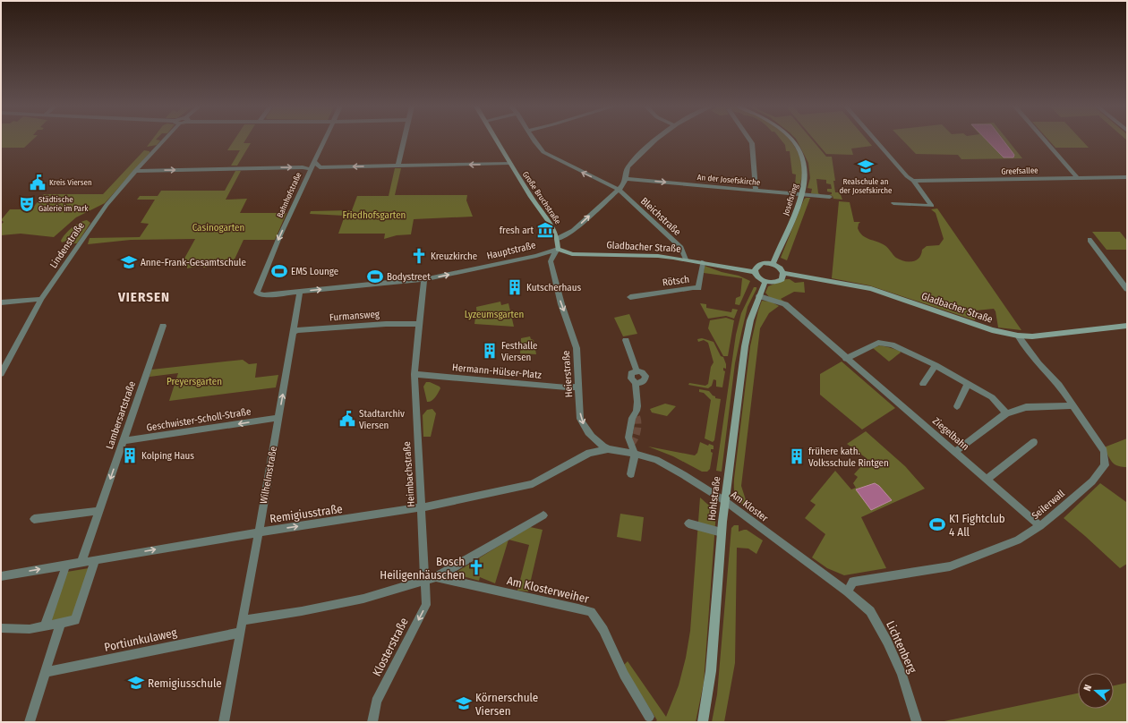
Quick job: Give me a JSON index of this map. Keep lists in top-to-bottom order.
{
  "streets": {
    "main road": [
      "Große Bruchstraße",
      "Josefsring",
      "Gladbacher Straße",
      "Hohlstraße"
    ],
    "street": [
      "Greefsallee",
      "An der Josefskirche",
      "Bahnhofstraße",
      "Bleichstraße",
      "Lindenstraße",
      "Hauptstraße",
      "Rötsch",
      "Furmansweg",
      "Hermann-Hülser-Platz",
      "Heierstraße",
      "Lambersartstraße",
      "Geschwister-Scholl-Straße",
      "Ziegelbahn",
      "Heimbachstraße",
      "Wilhelmstraße",
      "Seilerwall",
      "Am Kloster",
      "Remigiusstraße",
      "Am Klosterweiher",
      "Portiunkulaweg",
      "Klosterstraße",
      "Lichtenberg"
    ]
  },
  "crossings": [
    ["An der Josefskirche", "Josefsring"],
    ["Bahnhofstraße", "Hauptstraße"],
    ["Große Bruchstraße", "Gladbacher Straße"],
    ["Große Bruchstraße", "Hauptstraße"],
    ["Große Bruchstraße", "Heierstraße"],
    ["Josefsring", "Gladbacher Straße"],
    ["Josefsring", "Hohlstraße"],
    ["Bleichstraße", "Gladbacher Straße"],
    ["Gladbacher Straße", "Hauptstraße"],
    ["Gladbacher Straße", "Rötsch"],
    ["Gladbacher Straße", "Heierstraße"],
    ["Gladbacher Straße", "Hohlstraße"],
    ["Gladbacher Straße", "Seilerwall"],
    ["Hauptstraße", "Heierstraße"],
    ["Hauptstraße", "Heimbachstraße"],
    ["Hauptstraße", "Wilhelmstraße"],
    ["Furmansweg", "Heimbachstraße"],
    ["Furmansweg", "Wilhelmstraße"],
    ["Hermann-Hülser-Platz", "Heierstraße"],
    ["Hermann-Hülser-Platz", "Heimbachstraße"],
    ["Heierstraße", "Am Kloster"],
    ["Heierstraße", "Remigiusstraße"],
    ["Lambersartstraße", "Geschwister-Scholl-Straße"],
    ["Lambersartstraße", "Remigiusstraße"],
    ["Geschwister-Scholl-Straße", "Wilhelmstraße"],
    ["Ziegelbahn", "Hohlstraße"],
    ["Ziegelbahn", "Seilerwall"],
    ["Heimbachstraße", "Remigiusstraße"],
    ["Heimbachstraße", "Am Klosterweiher"],
    ["Heimbachstraße", "Klosterstraße"],
    ["Wilhelmstraße", "Remigiusstraße"],
    ["Wilhelmstraße", "Portiunkulaweg"],
    ["Hohlstraße", "Am Kloster"],
    ["Seilerwall", "Am Kloster"],
    ["Seilerwall", "Lichtenberg"],
    ["Am Kloster", "Remigiusstraße"],
    ["Am Kloster", "Lichtenberg"],
    ["Am Klosterweiher", "Klosterstraße"]
  ],
  "one_way": [
    "An der Josefskirche",
    "Bahnhofstraße",
    "Bleichstraße",
    "Hauptstraße",
    "Geschwister-Scholl-Straße",
    "Remigiusstraße",
    "Klosterstraße"
  ],
  "districts": ["VIERSEN"],
  "parks": [
    "Friedhofsgarten",
    "Casinogarten",
    "Lyzeumsgarten",
    "Preyersgarten"
  ],
  "places": {
    "school or university": [
      "Realschule an der Josefskirche",
      "Anne-Frank-Gesamtschule",
      "Remigiusschule",
      "Körnerschule Viersen"
    ],
    "public building": ["Kreis Viersen", "Stadtarchiv Viersen"],
    "theatre": ["Städtische Galerie im Park"],
    "museum": ["fresh art"],
    "church": ["Kreuzkirche", "Bosch Heiligenhäuschen"],
    "sports": ["EMS Lounge", "Bodystreet", "K1 Fightclub 4 All"],
    "building": [
      "Kutscherhaus",
      "Festhalle Viersen",
      "Kolping Haus",
      "frühere kath. Volksschule Rintgen"
    ]
  },
  "north": "left"
}
